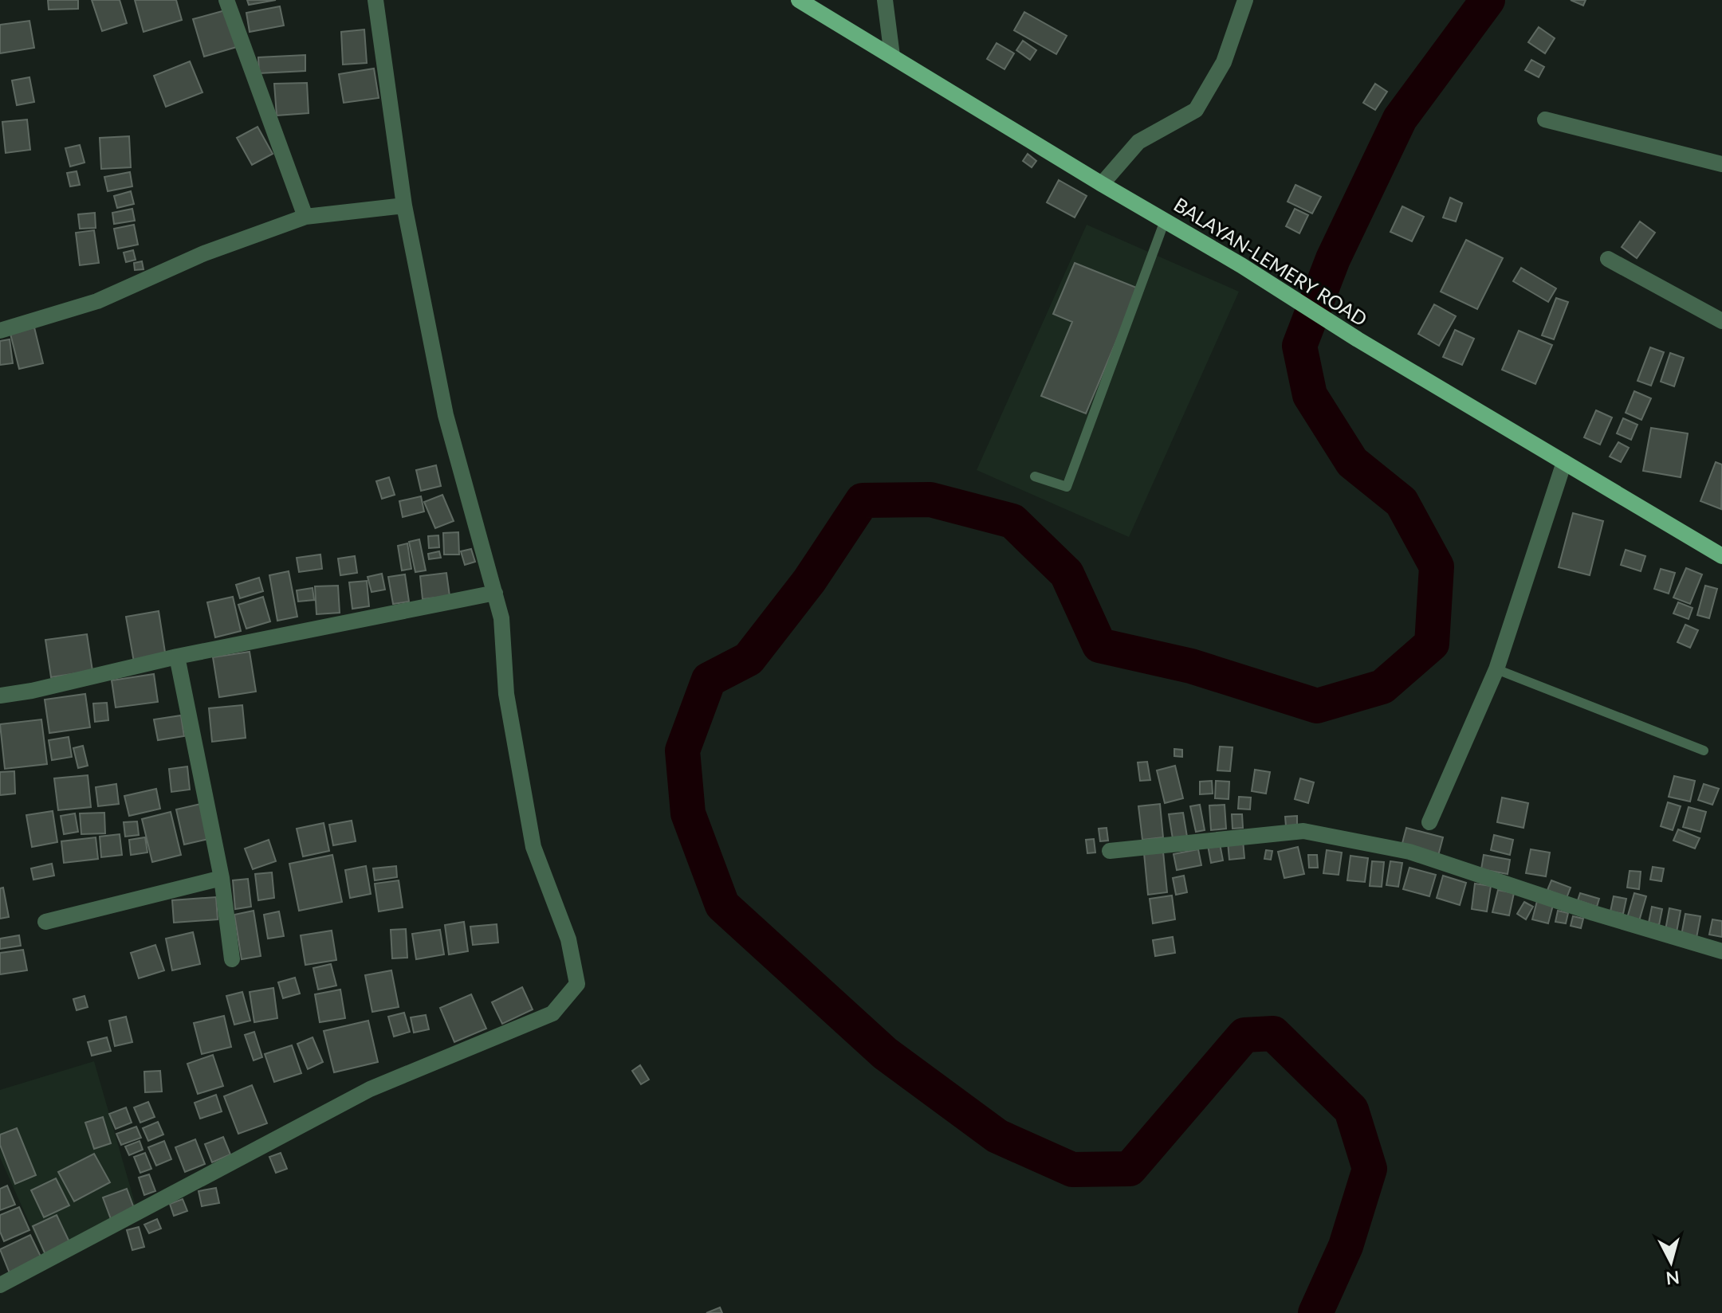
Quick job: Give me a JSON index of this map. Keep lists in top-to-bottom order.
{
  "streets": {
    "main road": ["BALAYAN-LEMERY ROAD"]
  },
  "north": "bottom"
}
